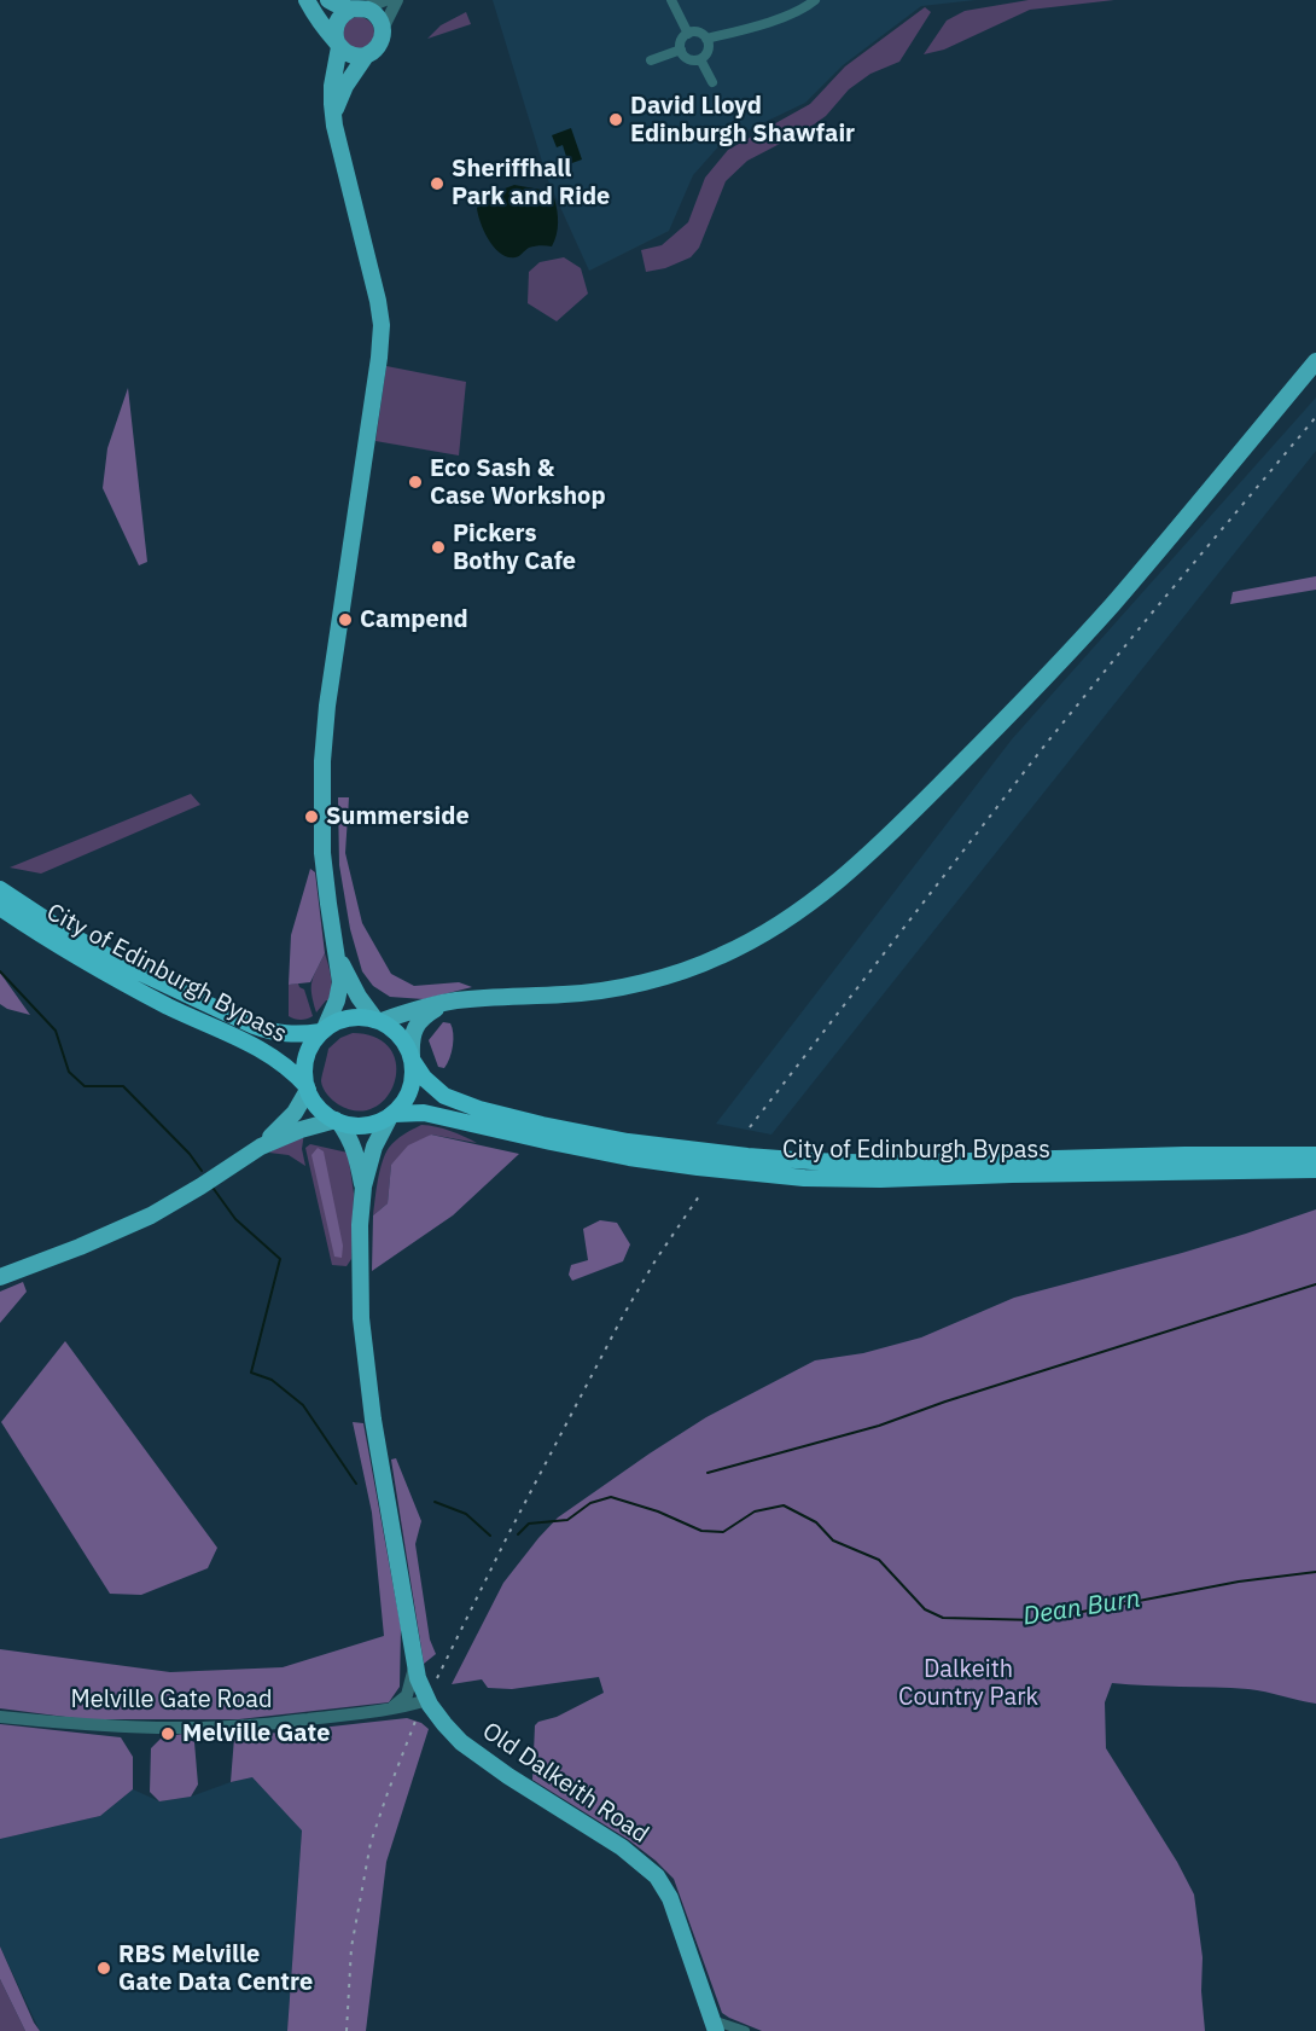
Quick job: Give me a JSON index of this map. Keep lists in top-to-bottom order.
{
  "streets": {
    "highway": ["City of Edinburgh Bypass"],
    "main road": ["Old Dalkeith Road"],
    "street": ["Melville Gate Road"]
  },
  "crossings": [
    ["Melville Gate Road", "Old Dalkeith Road"]
  ],
  "water": ["Dean Burn"],
  "parks": ["Dalkeith Country Park"],
  "places": [
    "David Lloyd Edinburgh Shawfair",
    "Sheriffhall Park and Ride",
    "Eco Sash & Case Workshop",
    "Pickers Bothy Cafe",
    "Campend",
    "Summerside",
    "Melville Gate",
    "RBS Melville Gate Data Centre"
  ]
}
